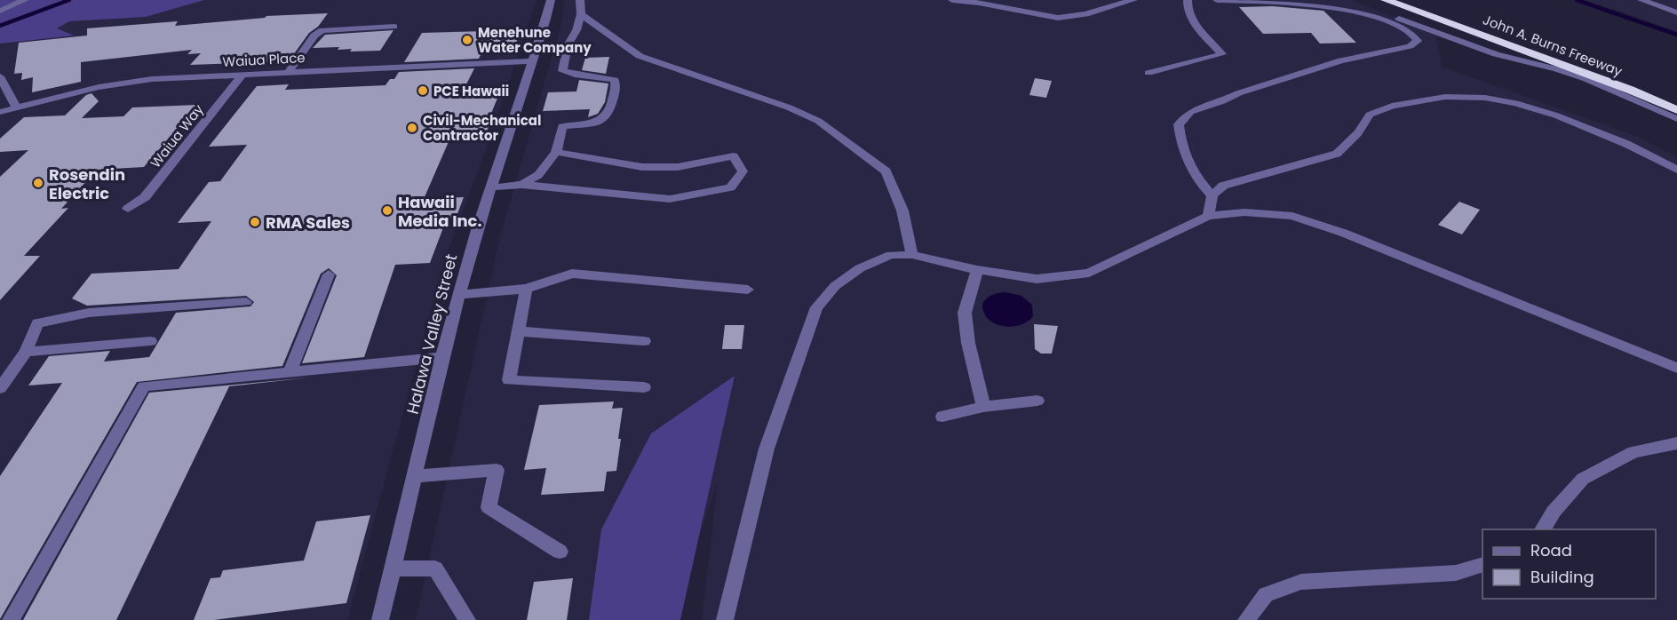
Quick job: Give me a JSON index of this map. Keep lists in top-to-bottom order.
{
  "streets": {
    "highway": ["John A. Burns Freeway"],
    "street": ["Waiua Place", "Waiua Way", "Halawa Valley Street"]
  },
  "crossings": [
    ["Waiua Place", "Waiua Way"],
    ["Waiua Place", "Halawa Valley Street"]
  ],
  "places": [
    "Menehune Water Company",
    "PCE Hawaii",
    "Civil-Mechanical Contractor",
    "Rosendin Electric",
    "Hawaii Media Inc.",
    "RMA Sales"
  ],
  "legend": ["Road", "Building"]
}
